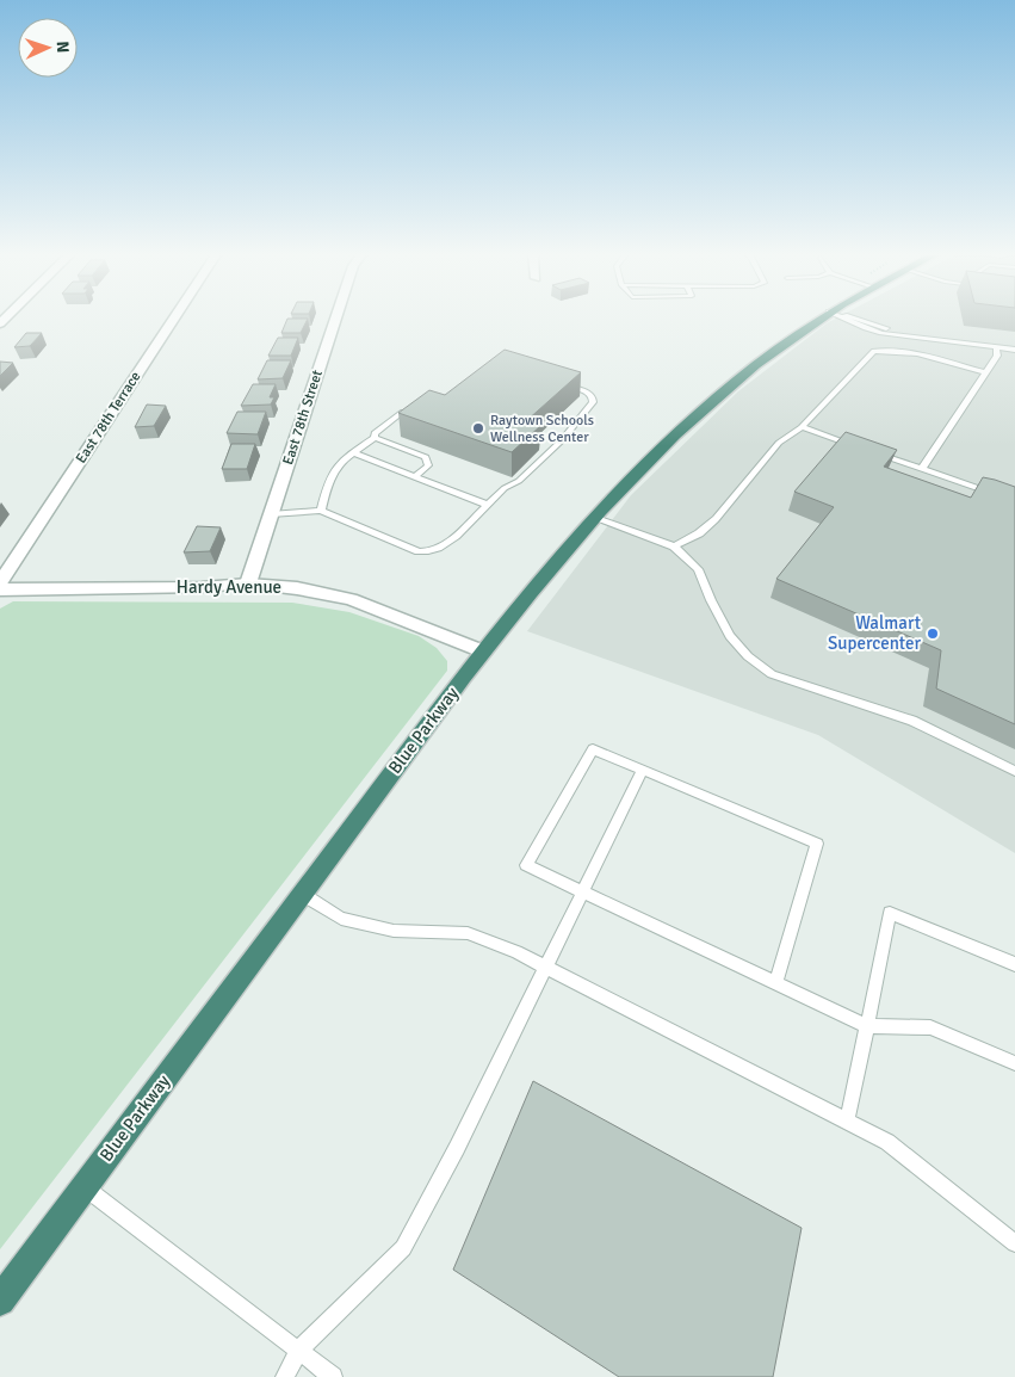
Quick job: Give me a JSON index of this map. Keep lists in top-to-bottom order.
{
  "streets": {
    "highway": ["Blue Parkway"],
    "street": ["East 78th Terrace", "East 78th Street", "Hardy Avenue"]
  },
  "crossings": [
    ["East 78th Street", "Hardy Avenue"],
    ["Hardy Avenue", "Blue Parkway"]
  ],
  "places": ["Raytown Schools Wellness Center", "Walmart Supercenter"],
  "north": "right"
}
